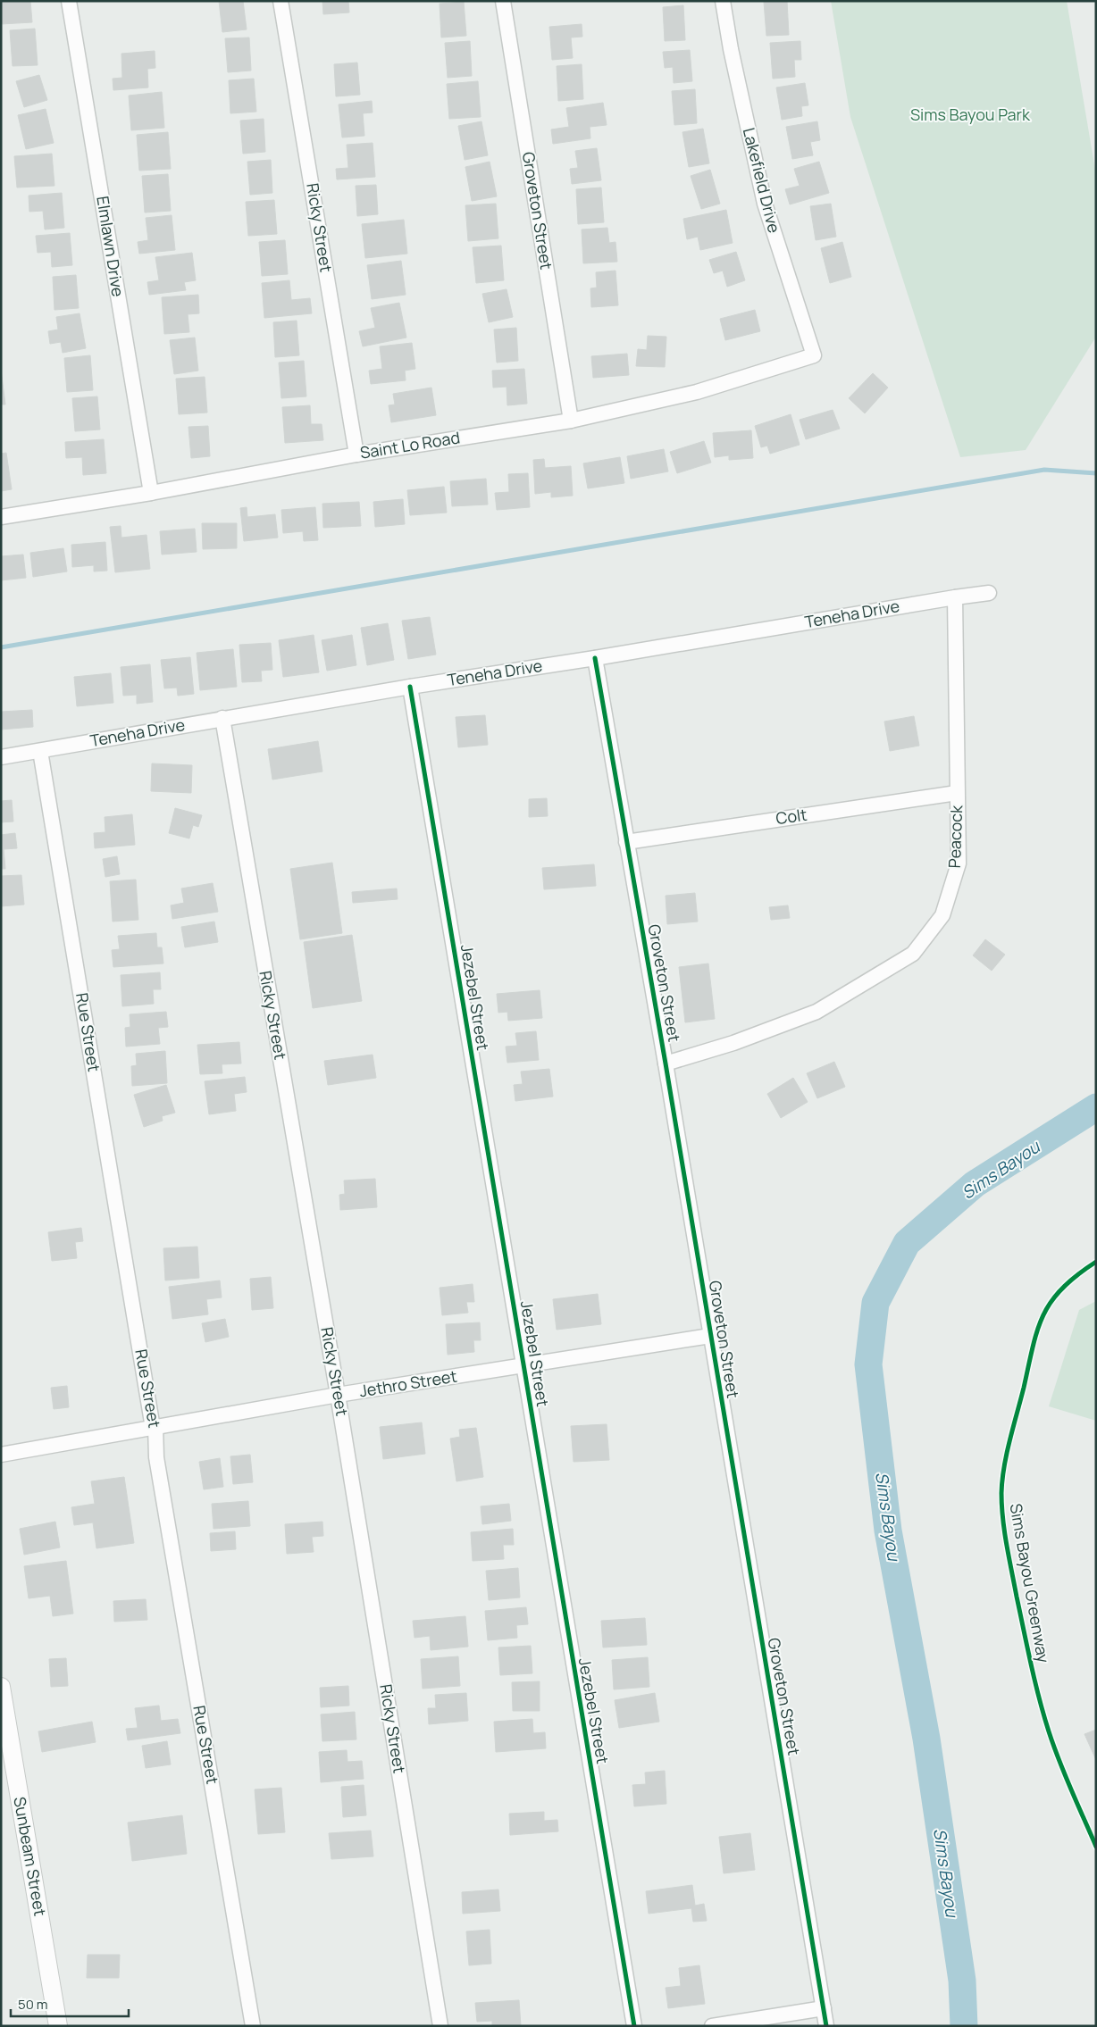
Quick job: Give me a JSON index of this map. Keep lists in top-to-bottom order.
{
  "streets": {
    "street": [
      "Lakefield Drive",
      "Groveton Street",
      "Ricky Street",
      "Elmlawn Drive",
      "Saint Lo Road",
      "Teneha Drive",
      "Colt",
      "Peacock",
      "Jezebel Street",
      "Rue Street",
      "Jethro Street",
      "Sunbeam Street"
    ],
    "cycle path": ["Sims Bayou Greenway"]
  },
  "crossings": [
    ["Lakefield Drive", "Saint Lo Road"],
    ["Groveton Street", "Saint Lo Road"],
    ["Groveton Street", "Teneha Drive"],
    ["Groveton Street", "Colt"],
    ["Groveton Street", "Peacock"],
    ["Groveton Street", "Jethro Street"],
    ["Ricky Street", "Saint Lo Road"],
    ["Ricky Street", "Teneha Drive"],
    ["Ricky Street", "Jethro Street"],
    ["Elmlawn Drive", "Saint Lo Road"],
    ["Teneha Drive", "Peacock"],
    ["Teneha Drive", "Jezebel Street"],
    ["Teneha Drive", "Rue Street"],
    ["Colt", "Peacock"],
    ["Jezebel Street", "Jethro Street"],
    ["Rue Street", "Jethro Street"]
  ],
  "water": ["Sims Bayou"],
  "parks": ["Sims Bayou Park"],
  "scale_bar": "50 m"
}
